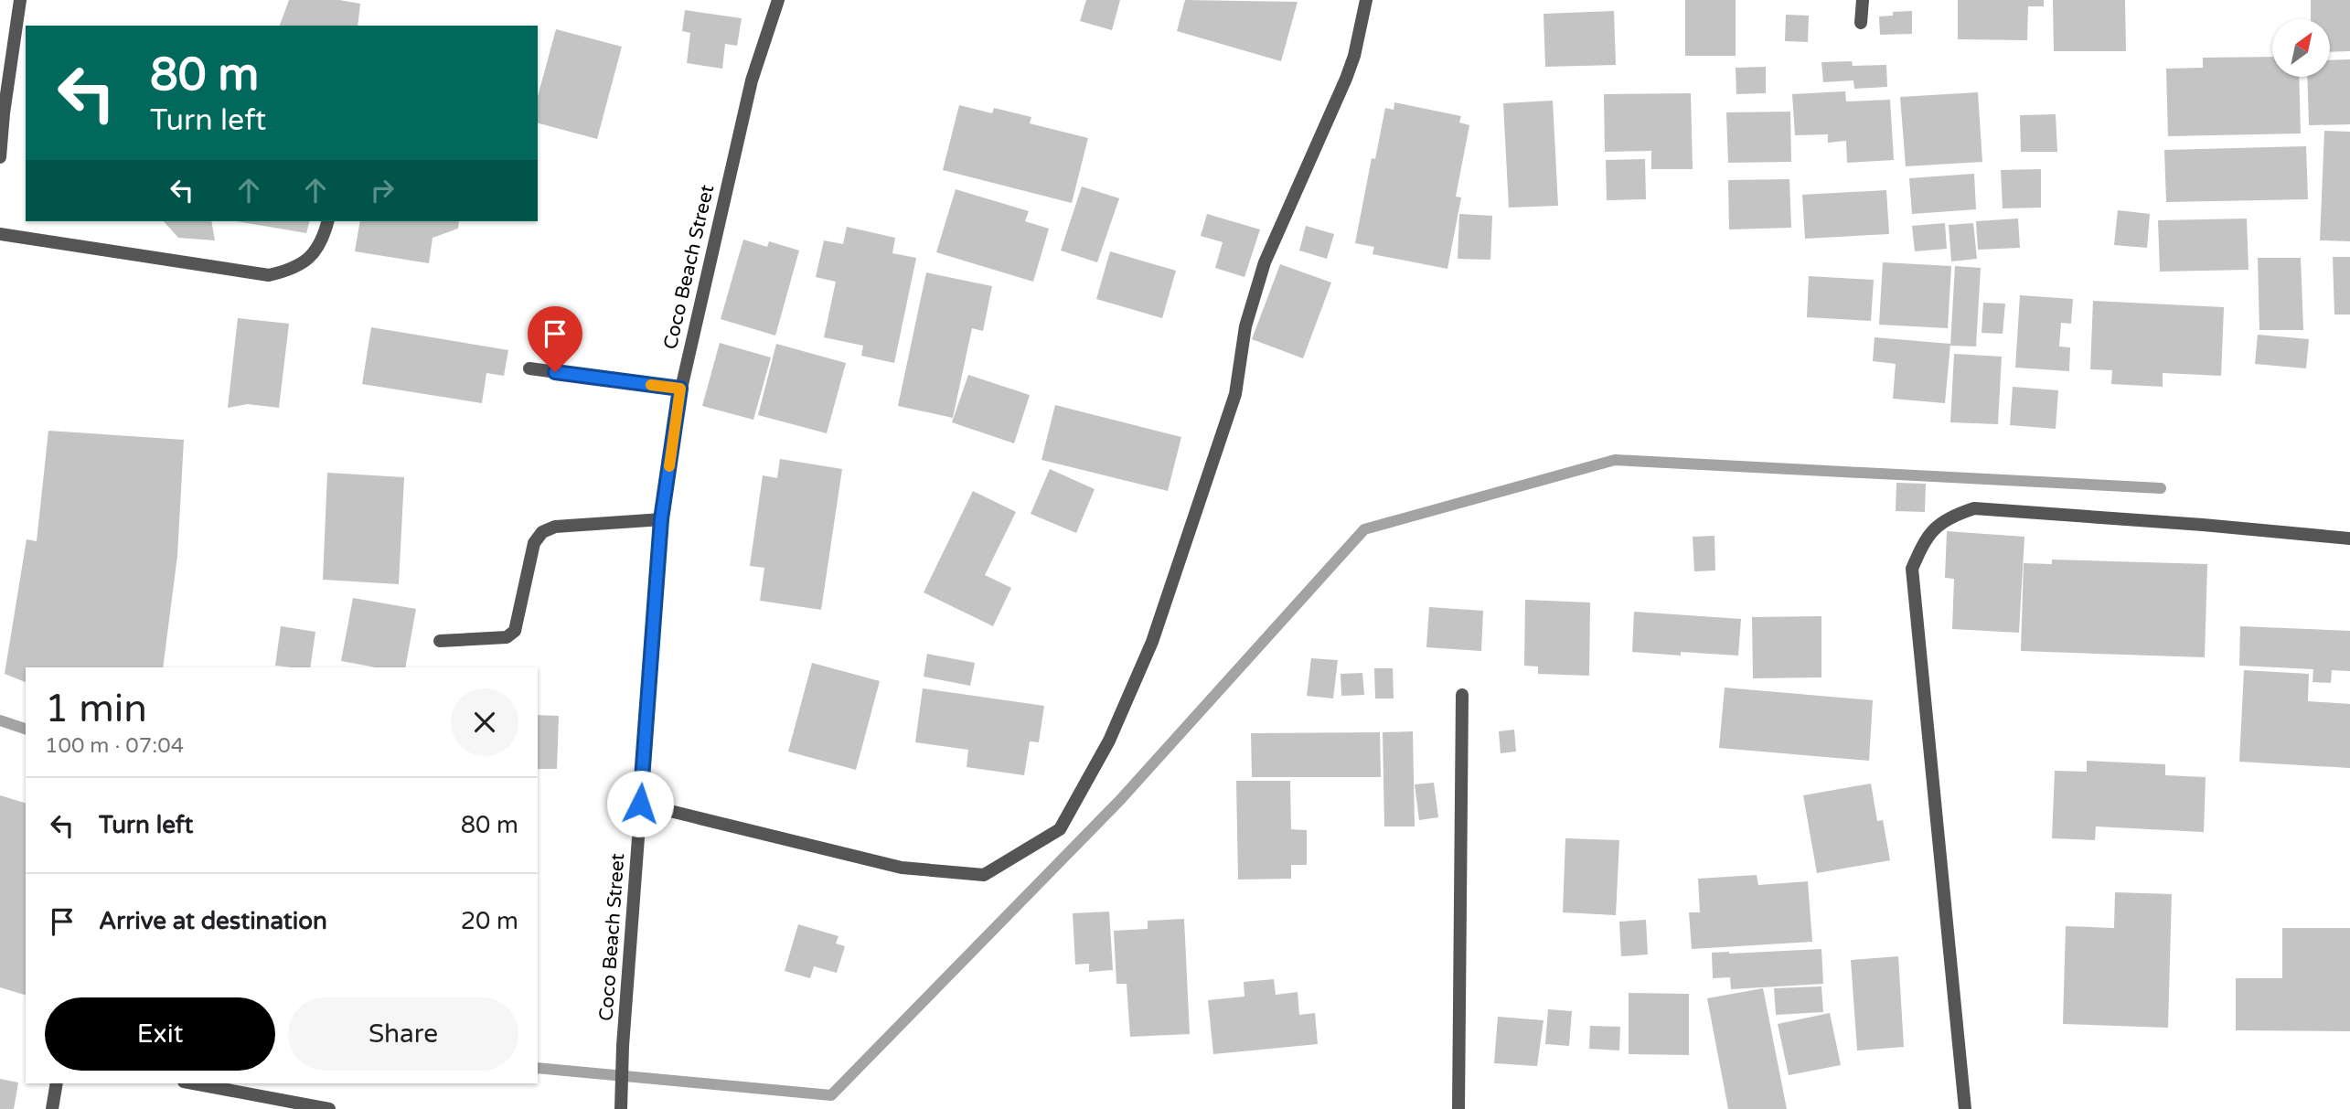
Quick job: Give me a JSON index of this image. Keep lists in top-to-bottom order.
{
  "streets": {
    "street": ["Coco Beach Street"]
  },
  "north": "top right",
  "page": {
    "turn": ["80 m", "Turn left"],
    "heading": ["1 min", "100 m · 07:04"],
    "list": [
      {
        "name": "Turn left",
        "value": "80 m"
      },
      {
        "name": "Arrive at destination",
        "value": "20 m"
      }
    ],
    "buttons": ["Exit", "Share"]
  }
}
